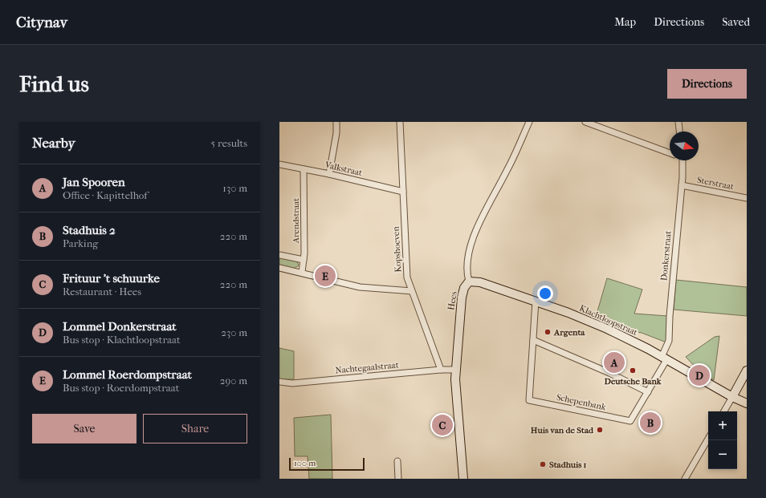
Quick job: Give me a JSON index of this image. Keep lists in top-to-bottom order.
{
  "streets": {
    "main road": ["Hees", "Klachtloopstraat"],
    "street": [
      "Valkstraat",
      "Sterstraat",
      "Arendstraat",
      "Kopshoeven",
      "Donkerstraat",
      "Nachtegaalstraat",
      "Schepenbank"
    ]
  },
  "crossings": [
    ["Valkstraat", "Arendstraat"],
    ["Valkstraat", "Kopshoeven"],
    ["Sterstraat", "Donkerstraat"],
    ["Kopshoeven", "Nachtegaalstraat"],
    ["Donkerstraat", "Klachtloopstraat"],
    ["Donkerstraat", "Schepenbank"],
    ["Hees", "Klachtloopstraat"],
    ["Hees", "Nachtegaalstraat"]
  ],
  "places": [
    "Argenta",
    "Deutsche Bank",
    "Huis van de Stad",
    "Stadhuis 1"
  ],
  "scale_bar": "100 m",
  "north": "right",
  "page": {
    "header": "Citynav",
    "nav": ["Map", "Directions", "Saved"],
    "buttons": [
      "Directions",
      ["Save", "Share"]
    ],
    "title": "Find us",
    "heading": ["Nearby", "5 results"],
    "list": [
      {
        "mark": "A",
        "name": "Jan Spooren",
        "note": "Office · Kapittelhof",
        "value": "130 m"
      },
      {
        "mark": "B",
        "name": "Stadhuis 2",
        "note": "Parking",
        "value": "220 m"
      },
      {
        "mark": "C",
        "name": "Frituur 't schuurke",
        "note": "Restaurant · Hees",
        "value": "220 m"
      },
      {
        "mark": "D",
        "name": "Lommel Donkerstraat",
        "note": "Bus stop · Klachtloopstraat",
        "value": "230 m"
      },
      {
        "mark": "E",
        "name": "Lommel Roerdompstraat",
        "note": "Bus stop · Roerdompstraat",
        "value": "290 m"
      }
    ],
    "pins": [
      "E",
      "A",
      "D",
      "B",
      "C"
    ],
    "map_buttons": ["+", "−"],
    "scale": "100 m"
  }
}
